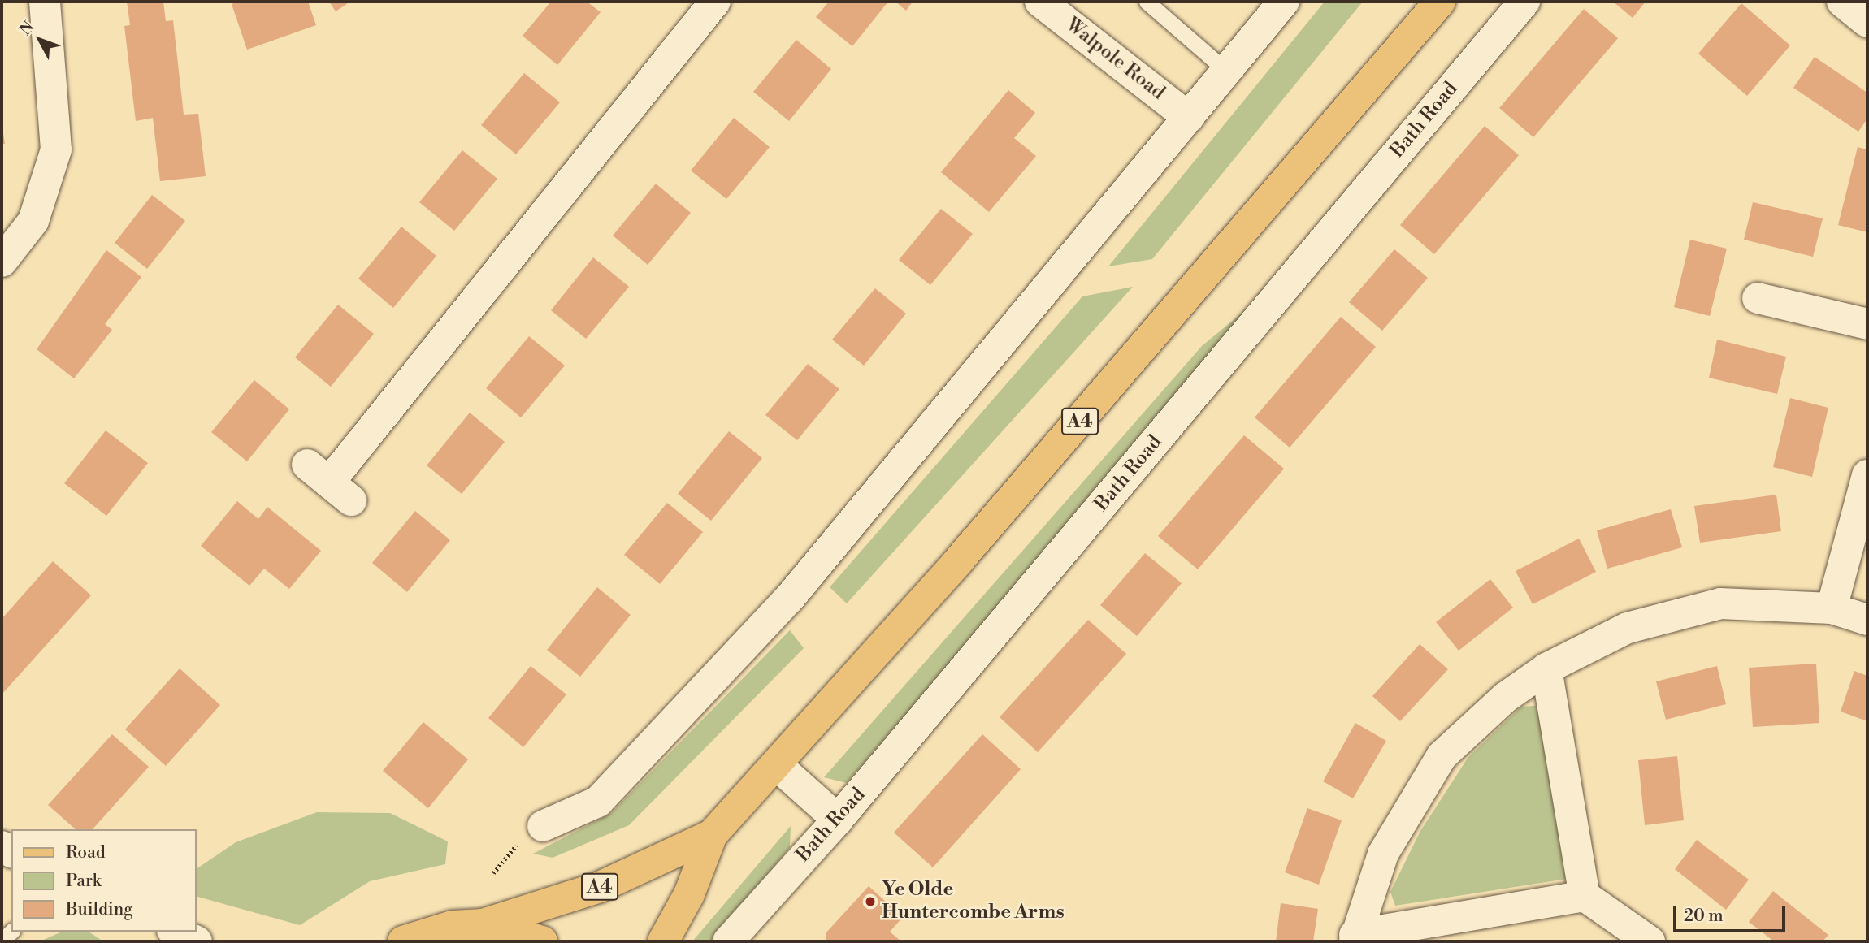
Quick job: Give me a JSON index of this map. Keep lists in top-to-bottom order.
{
  "streets": {
    "main road": ["A4"],
    "street": ["Walpole Road", "Bath Road"]
  },
  "places": ["Ye Olde Huntercombe Arms"],
  "legend": ["Road", "Park", "Building"],
  "scale_bar": "20 m",
  "north": "top left"
}
